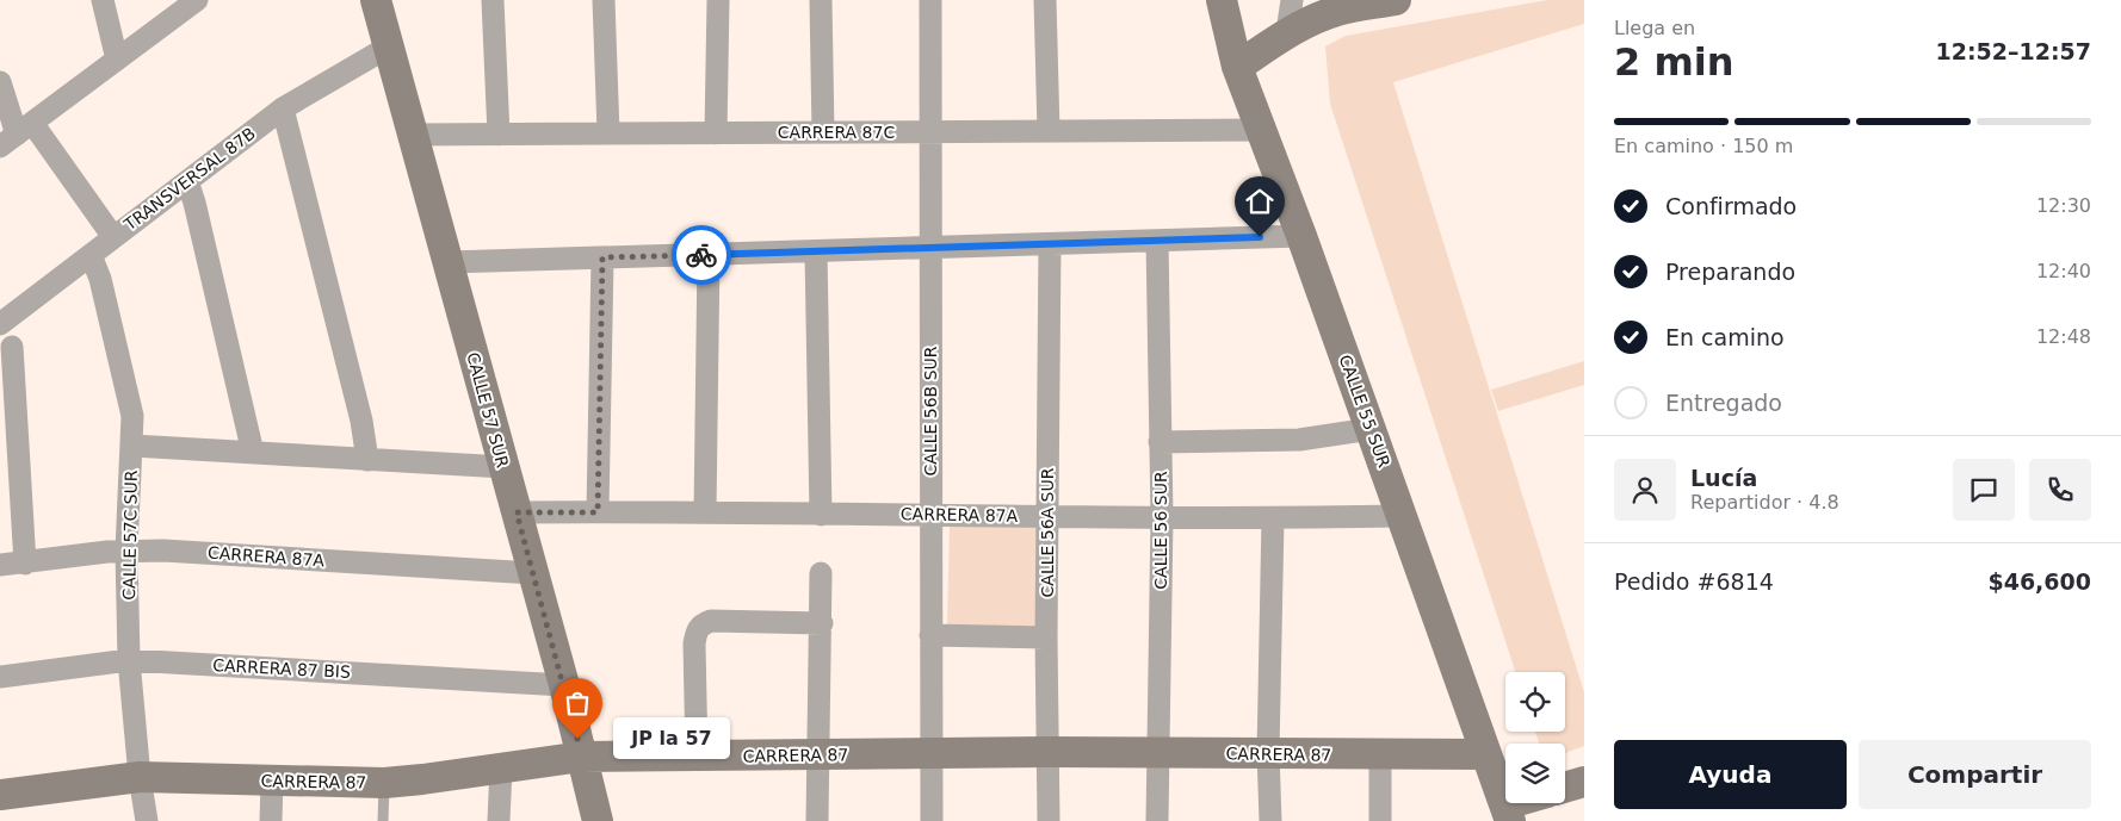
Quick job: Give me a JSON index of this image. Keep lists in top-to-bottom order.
{
  "streets": {
    "street": [
      "CARRERA 87C",
      "TRANSVERSAL 87B",
      "CALLE 57 SUR",
      "CALLE 56B SUR",
      "CALLE 55 SUR",
      "CARRERA 87A",
      "CALLE 56 SUR",
      "CALLE 56A SUR",
      "CALLE 57C SUR",
      "CARRERA 87 BIS",
      "CARRERA 87"
    ]
  },
  "crossings": [
    ["CARRERA 87C", "CALLE 57 SUR"],
    ["CARRERA 87C", "CALLE 56B SUR"],
    ["CARRERA 87C", "CALLE 55 SUR"],
    ["TRANSVERSAL 87B", "CALLE 57 SUR"],
    ["TRANSVERSAL 87B", "CALLE 57C SUR"],
    ["CALLE 57 SUR", "CARRERA 87A"],
    ["CALLE 57 SUR", "CARRERA 87 BIS"],
    ["CALLE 57 SUR", "CARRERA 87"],
    ["CALLE 56B SUR", "CARRERA 87A"],
    ["CALLE 56B SUR", "CARRERA 87"],
    ["CALLE 55 SUR", "CARRERA 87A"],
    ["CALLE 55 SUR", "CARRERA 87"],
    ["CARRERA 87A", "CALLE 56 SUR"],
    ["CARRERA 87A", "CALLE 56A SUR"],
    ["CARRERA 87A", "CALLE 57C SUR"],
    ["CALLE 56 SUR", "CARRERA 87"],
    ["CALLE 56A SUR", "CARRERA 87"],
    ["CALLE 57C SUR", "CARRERA 87 BIS"],
    ["CALLE 57C SUR", "CARRERA 87"]
  ],
  "places": ["JP la 57"],
  "page": {
    "heading": ["2 min", "Llega en", "12:52–12:57"],
    "panel": [
      "Lucía",
      "Repartidor · 4.8",
      "Pedido #6814",
      "$46,600"
    ],
    "bar": "En camino · 150 m",
    "list": [
      ["Confirmado", "12:30"],
      ["Preparando", "12:40"],
      ["En camino", "12:48"],
      "Entregado"
    ],
    "bubble": "JP la 57",
    "buttons": ["Ayuda", "Compartir"]
  }
}
